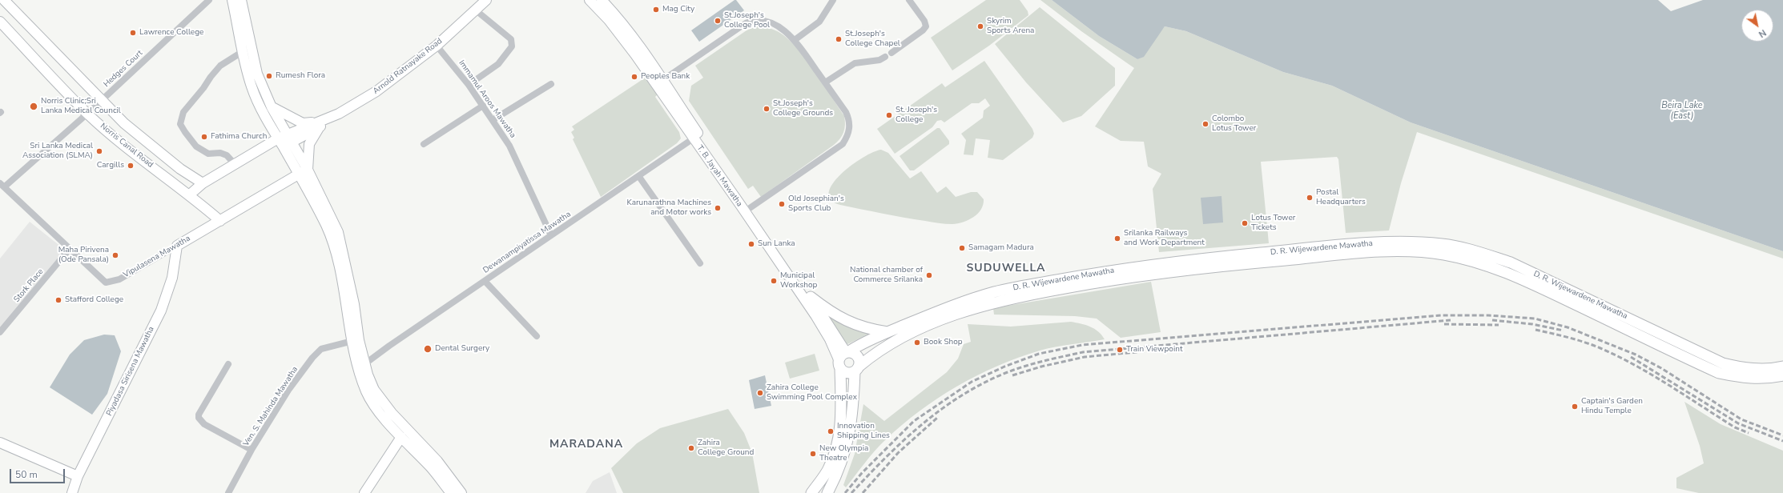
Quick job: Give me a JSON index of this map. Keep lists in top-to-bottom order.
{
  "streets": {
    "main road": [
      "Arnold Ratnayake Road",
      "Norris Canal Road",
      "T. B. Jayah Mawatha",
      "D. R. Wijewardene Mawatha",
      "Vipulasena Mawatha",
      "Piyadasa Sirisena Mawatha"
    ],
    "street": [
      "Hedges Court",
      "Immamul Aroos Mawatha",
      "Dewanampiyatissa Mawatha",
      "Stork Place",
      "Ven. S. Mahinda Mawatha"
    ]
  },
  "crossings": [
    ["Arnold Ratnayake Road", "Immamul Aroos Mawatha"],
    ["Arnold Ratnayake Road", "Norris Canal Road"],
    ["Hedges Court", "Norris Canal Road"],
    ["Hedges Court", "Vipulasena Mawatha"],
    ["Immamul Aroos Mawatha", "Dewanampiyatissa Mawatha"],
    ["Norris Canal Road", "Vipulasena Mawatha"],
    ["T. B. Jayah Mawatha", "Dewanampiyatissa Mawatha"],
    ["T. B. Jayah Mawatha", "D. R. Wijewardene Mawatha"],
    ["Vipulasena Mawatha", "Stork Place"],
    ["Vipulasena Mawatha", "Piyadasa Sirisena Mawatha"]
  ],
  "districts": ["SUDUWELLA", "MARADANA"],
  "water": ["Beira Lake (East)"],
  "places": [
    "Mag City",
    "St.Joseph's College Pool",
    "Skyrim Sports Arena",
    "Lawrence College",
    "St.Joseph's College Chapel",
    "Rumesh Flora",
    "Peoples Bank",
    "Norris Clinic;Sri Lanka Medical Council",
    "St.Joseph's College Grounds",
    "St. Joseph's College",
    "Colombo Lotus Tower",
    "Fathima Church",
    "Sri Lanka Medical Association (SLMA)",
    "Cargills",
    "Postal Headquarters",
    "Old Josephian's Sports Club",
    "Karunarathna Machines and Motor works",
    "Lotus Tower Tickets",
    "Srilanka Railways and Work Department",
    "Sun Lanka",
    "Samagam Madura",
    "Maha Pirivena (Ode Pansala)",
    "National chamber of Commerce Srilanka",
    "Municipal Workshop",
    "Stafford College",
    "Book Shop",
    "Dental Surgery",
    "Train Viewpoint",
    "Zahira College Swimming Pool Complex",
    "Captain's Garden Hindu Temple",
    "Innovation Shipping Lines",
    "Zahira College Ground",
    "New Olympia Theatre"
  ],
  "scale_bar": "50 m",
  "north": "bottom right"
}
